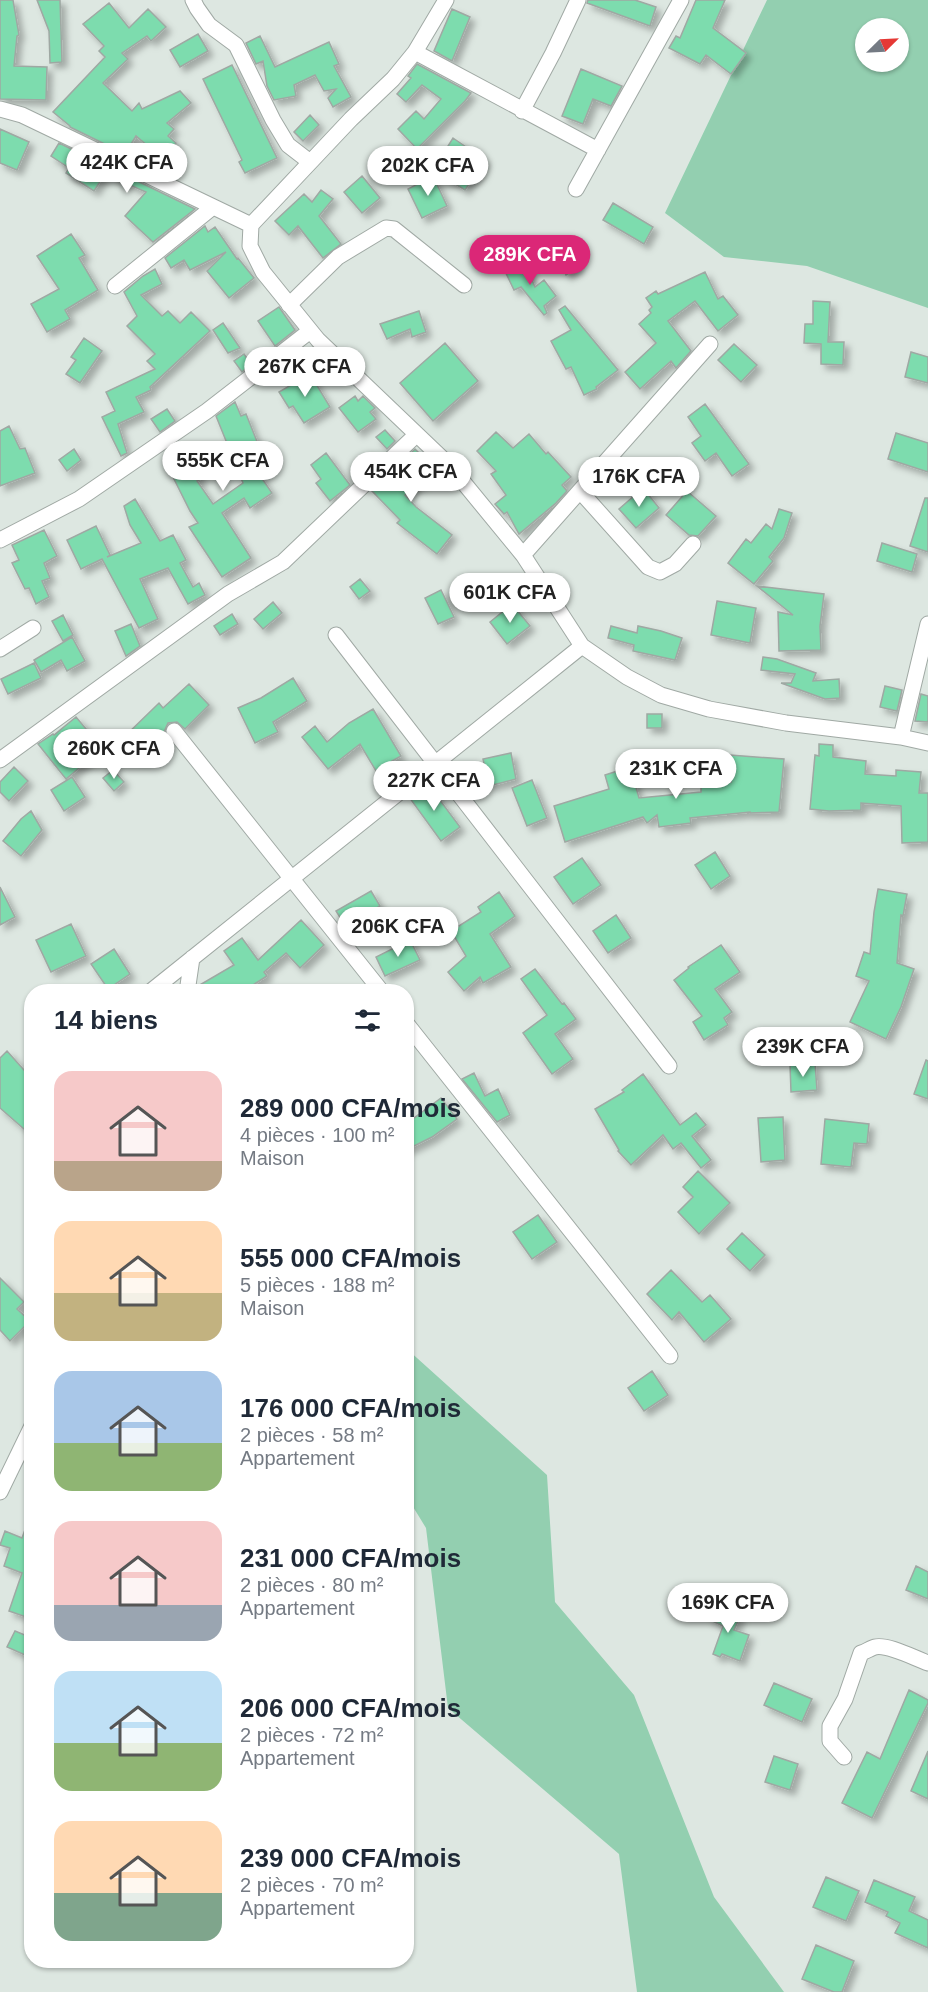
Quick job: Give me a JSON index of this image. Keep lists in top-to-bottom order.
{
  "north": "top right",
  "page": {
    "price": [
      "424K CFA",
      "202K CFA",
      "289K CFA",
      "267K CFA",
      "555K CFA",
      "454K CFA",
      "176K CFA",
      "601K CFA",
      "260K CFA",
      "231K CFA",
      "227K CFA",
      "206K CFA",
      "239K CFA",
      "169K CFA"
    ],
    "heading": "14 biens",
    "list": [
      {
        "name": "289 000 CFA/mois",
        "note": "4 pièces · 100 m² · Maison"
      },
      {
        "name": "555 000 CFA/mois",
        "note": "5 pièces · 188 m² · Maison"
      },
      {
        "name": "176 000 CFA/mois",
        "note": "2 pièces · 58 m² · Appartement"
      },
      {
        "name": "231 000 CFA/mois",
        "note": "2 pièces · 80 m² · Appartement"
      },
      {
        "name": "206 000 CFA/mois",
        "note": "2 pièces · 72 m² · Appartement"
      },
      {
        "name": "239 000 CFA/mois",
        "note": "2 pièces · 70 m² · Appartement"
      }
    ]
  }
}
